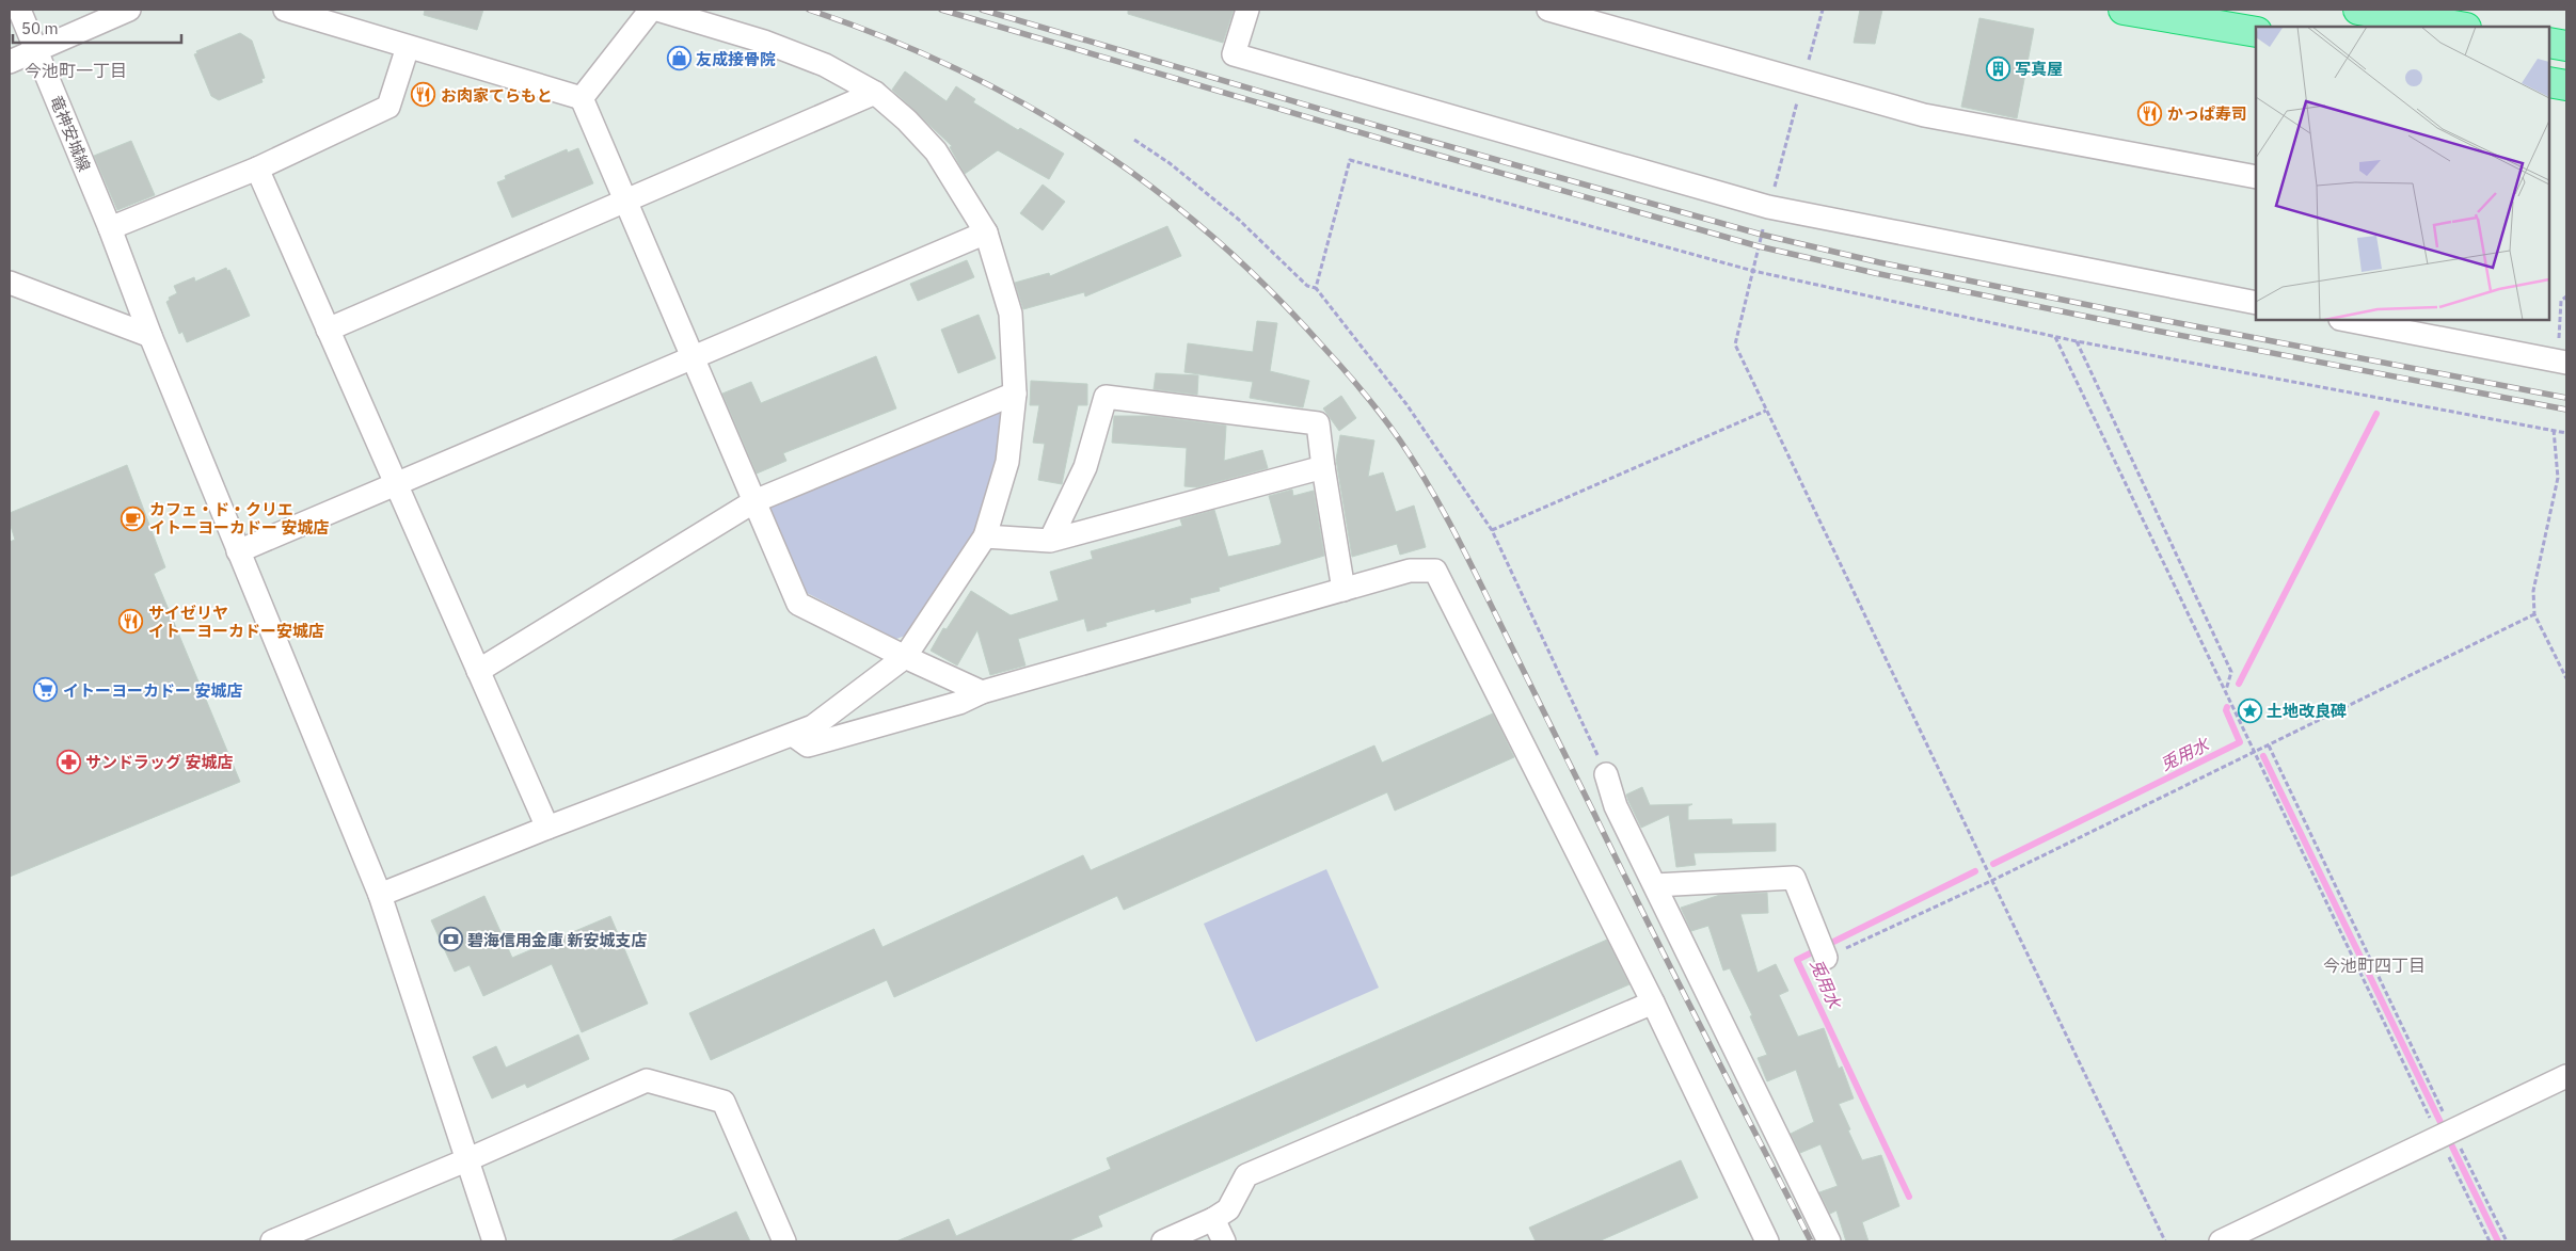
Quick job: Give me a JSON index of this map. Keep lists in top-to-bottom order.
{
  "streets": {
    "street": ["竜神安城線"]
  },
  "districts": ["今池町一丁目", "今池町四丁目"],
  "water": ["兎用水"],
  "places": {
    "shop": ["友成接骨院"],
    "building": ["写真屋"],
    "restaurant": ["お肉家てらもと", "かっぱ寿司", "サイゼリヤ イトーヨーカドー安城店"],
    "cafe": ["カフェ・ド・クリエ イトーヨーカドー 安城店"],
    "supermarket": ["イトーヨーカドー 安城店"],
    "place": ["土地改良碑"],
    "pharmacy": ["サンドラッグ 安城店"],
    "bank": ["碧海信用金庫 新安城支店"]
  },
  "scale_bar": "50 m"
}
